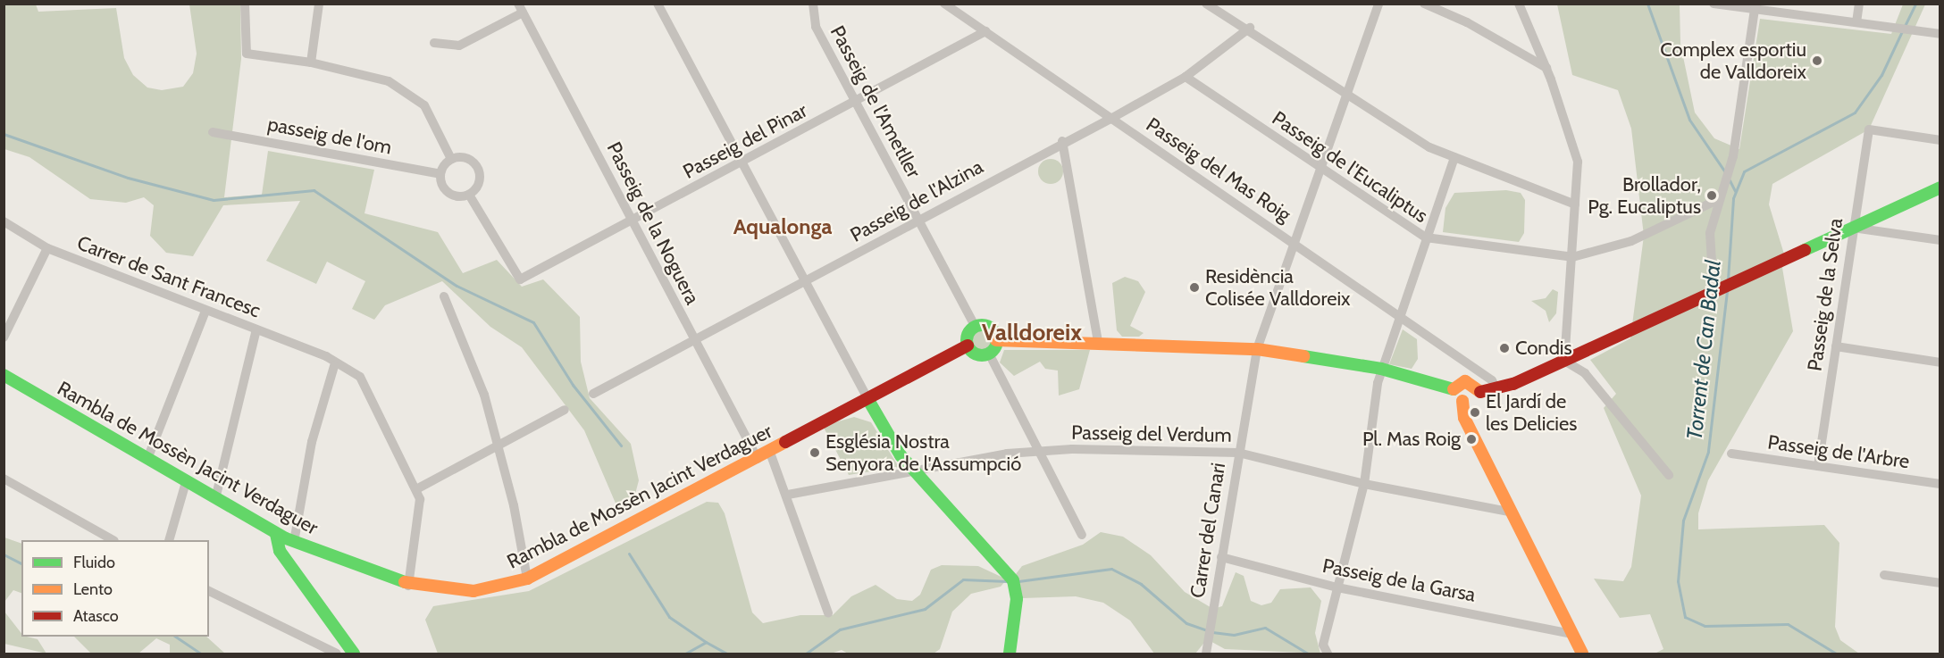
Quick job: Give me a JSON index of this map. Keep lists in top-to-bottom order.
{
  "streets": {
    "street": [
      "Passeig de l'Ametller",
      "passeig de l'om",
      "Passeig del Pinar",
      "Passeig de l'Eucaliptus",
      "Passeig del Mas Roig",
      "Passeig de l'Alzina",
      "Passeig de la Noguera",
      "Carrer de Sant Francesc",
      "Passeig de la Selva",
      "Passeig del Verdum",
      "Passeig de l'Arbre",
      "Rambla de Mossèn Jacint Verdaguer",
      "Carrer del Canari",
      "Passeig de la Garsa"
    ]
  },
  "crossings": [
    ["Passeig de l'Ametller", "Passeig del Pinar"],
    ["Passeig de l'Ametller", "Passeig de l'Alzina"],
    ["Passeig de l'Ametller", "Rambla de Mossèn Jacint Verdaguer"],
    ["passeig de l'om", "Passeig del Pinar"],
    ["Passeig del Pinar", "Passeig del Mas Roig"],
    ["Passeig del Pinar", "Passeig de la Noguera"],
    ["Passeig de l'Eucaliptus", "Passeig de l'Alzina"],
    ["Passeig de l'Eucaliptus", "Carrer del Canari"],
    ["Passeig del Mas Roig", "Passeig de l'Alzina"],
    ["Passeig del Mas Roig", "Carrer del Canari"],
    ["Passeig de l'Alzina", "Passeig de la Noguera"],
    ["Passeig de la Noguera", "Rambla de Mossèn Jacint Verdaguer"],
    ["Passeig de la Selva", "Passeig de l'Arbre"],
    ["Passeig del Verdum", "Carrer del Canari"],
    ["Carrer del Canari", "Passeig de la Garsa"]
  ],
  "districts": ["Aqualonga", "Valldoreix"],
  "water": ["Torrent de Can Badal"],
  "places": [
    "Complex esportiu de Valldoreix",
    "Brollador, Pg. Eucaliptus",
    "Residència Colisée Valldoreix",
    "Condis",
    "El Jardí de les Delicies",
    "Pl. Mas Roig",
    "Església Nostra Senyora de l'Assumpció"
  ],
  "legend": ["Fluido", "Lento", "Atasco"]
}
